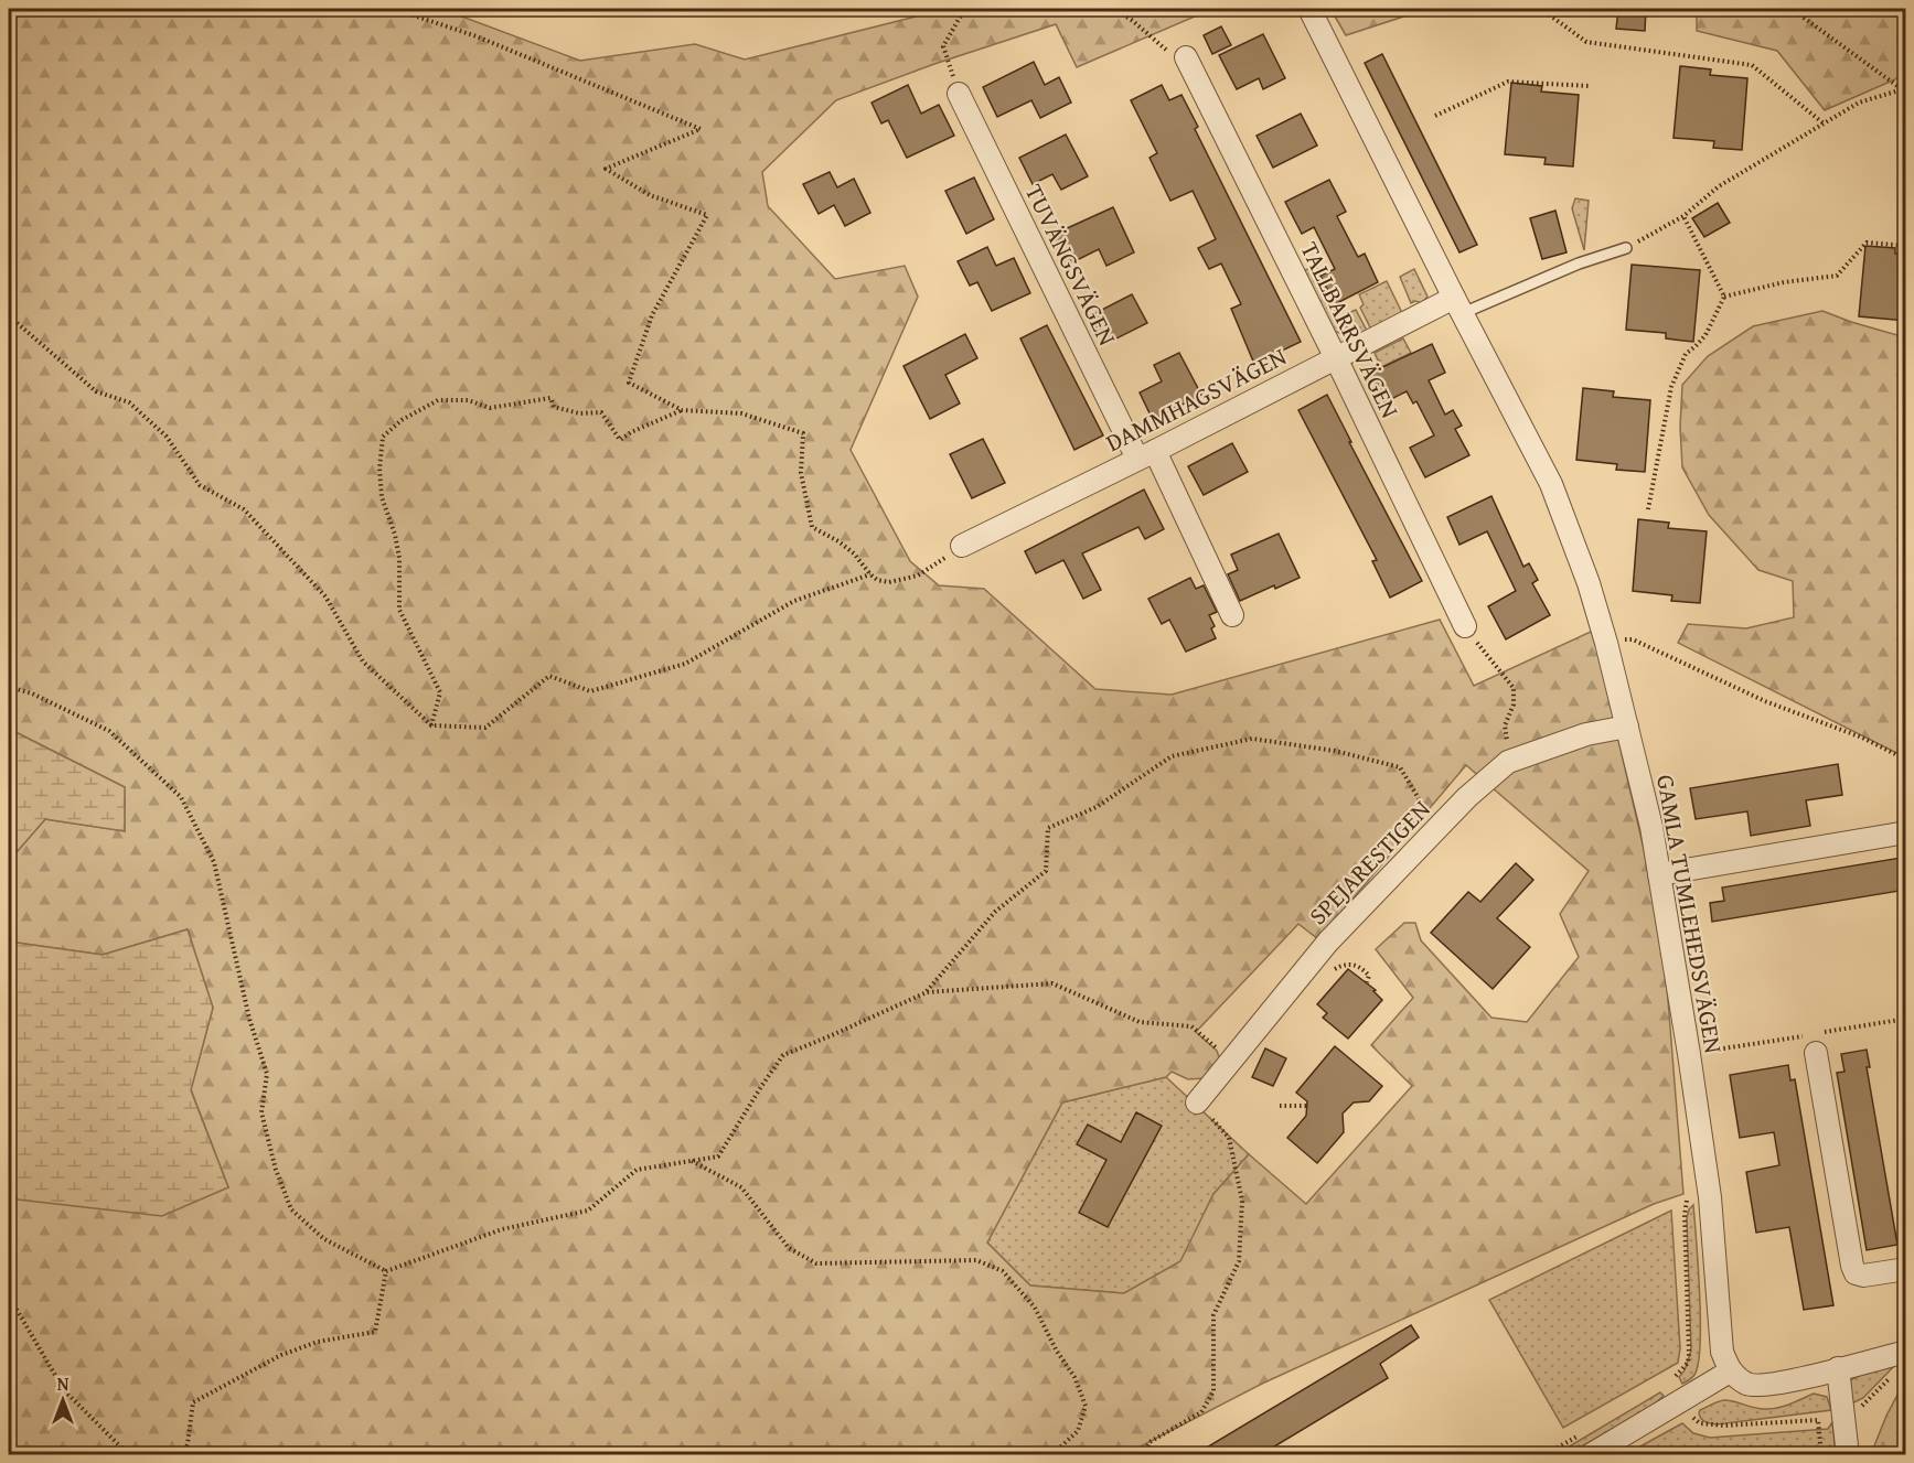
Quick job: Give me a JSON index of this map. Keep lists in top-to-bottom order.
{
  "streets": {
    "street": [
      "TUVÄNGSVÄGEN",
      "TALLBARRSVÄGEN",
      "DAMMHAGSVÄGEN",
      "SPEJARESTIGEN",
      "GAMLA TUMLEHEDSVÄGEN"
    ]
  },
  "crossings": [
    ["TUVÄNGSVÄGEN", "DAMMHAGSVÄGEN"],
    ["TALLBARRSVÄGEN", "DAMMHAGSVÄGEN"],
    ["DAMMHAGSVÄGEN", "GAMLA TUMLEHEDSVÄGEN"],
    ["SPEJARESTIGEN", "GAMLA TUMLEHEDSVÄGEN"]
  ],
  "north": "top"
}
